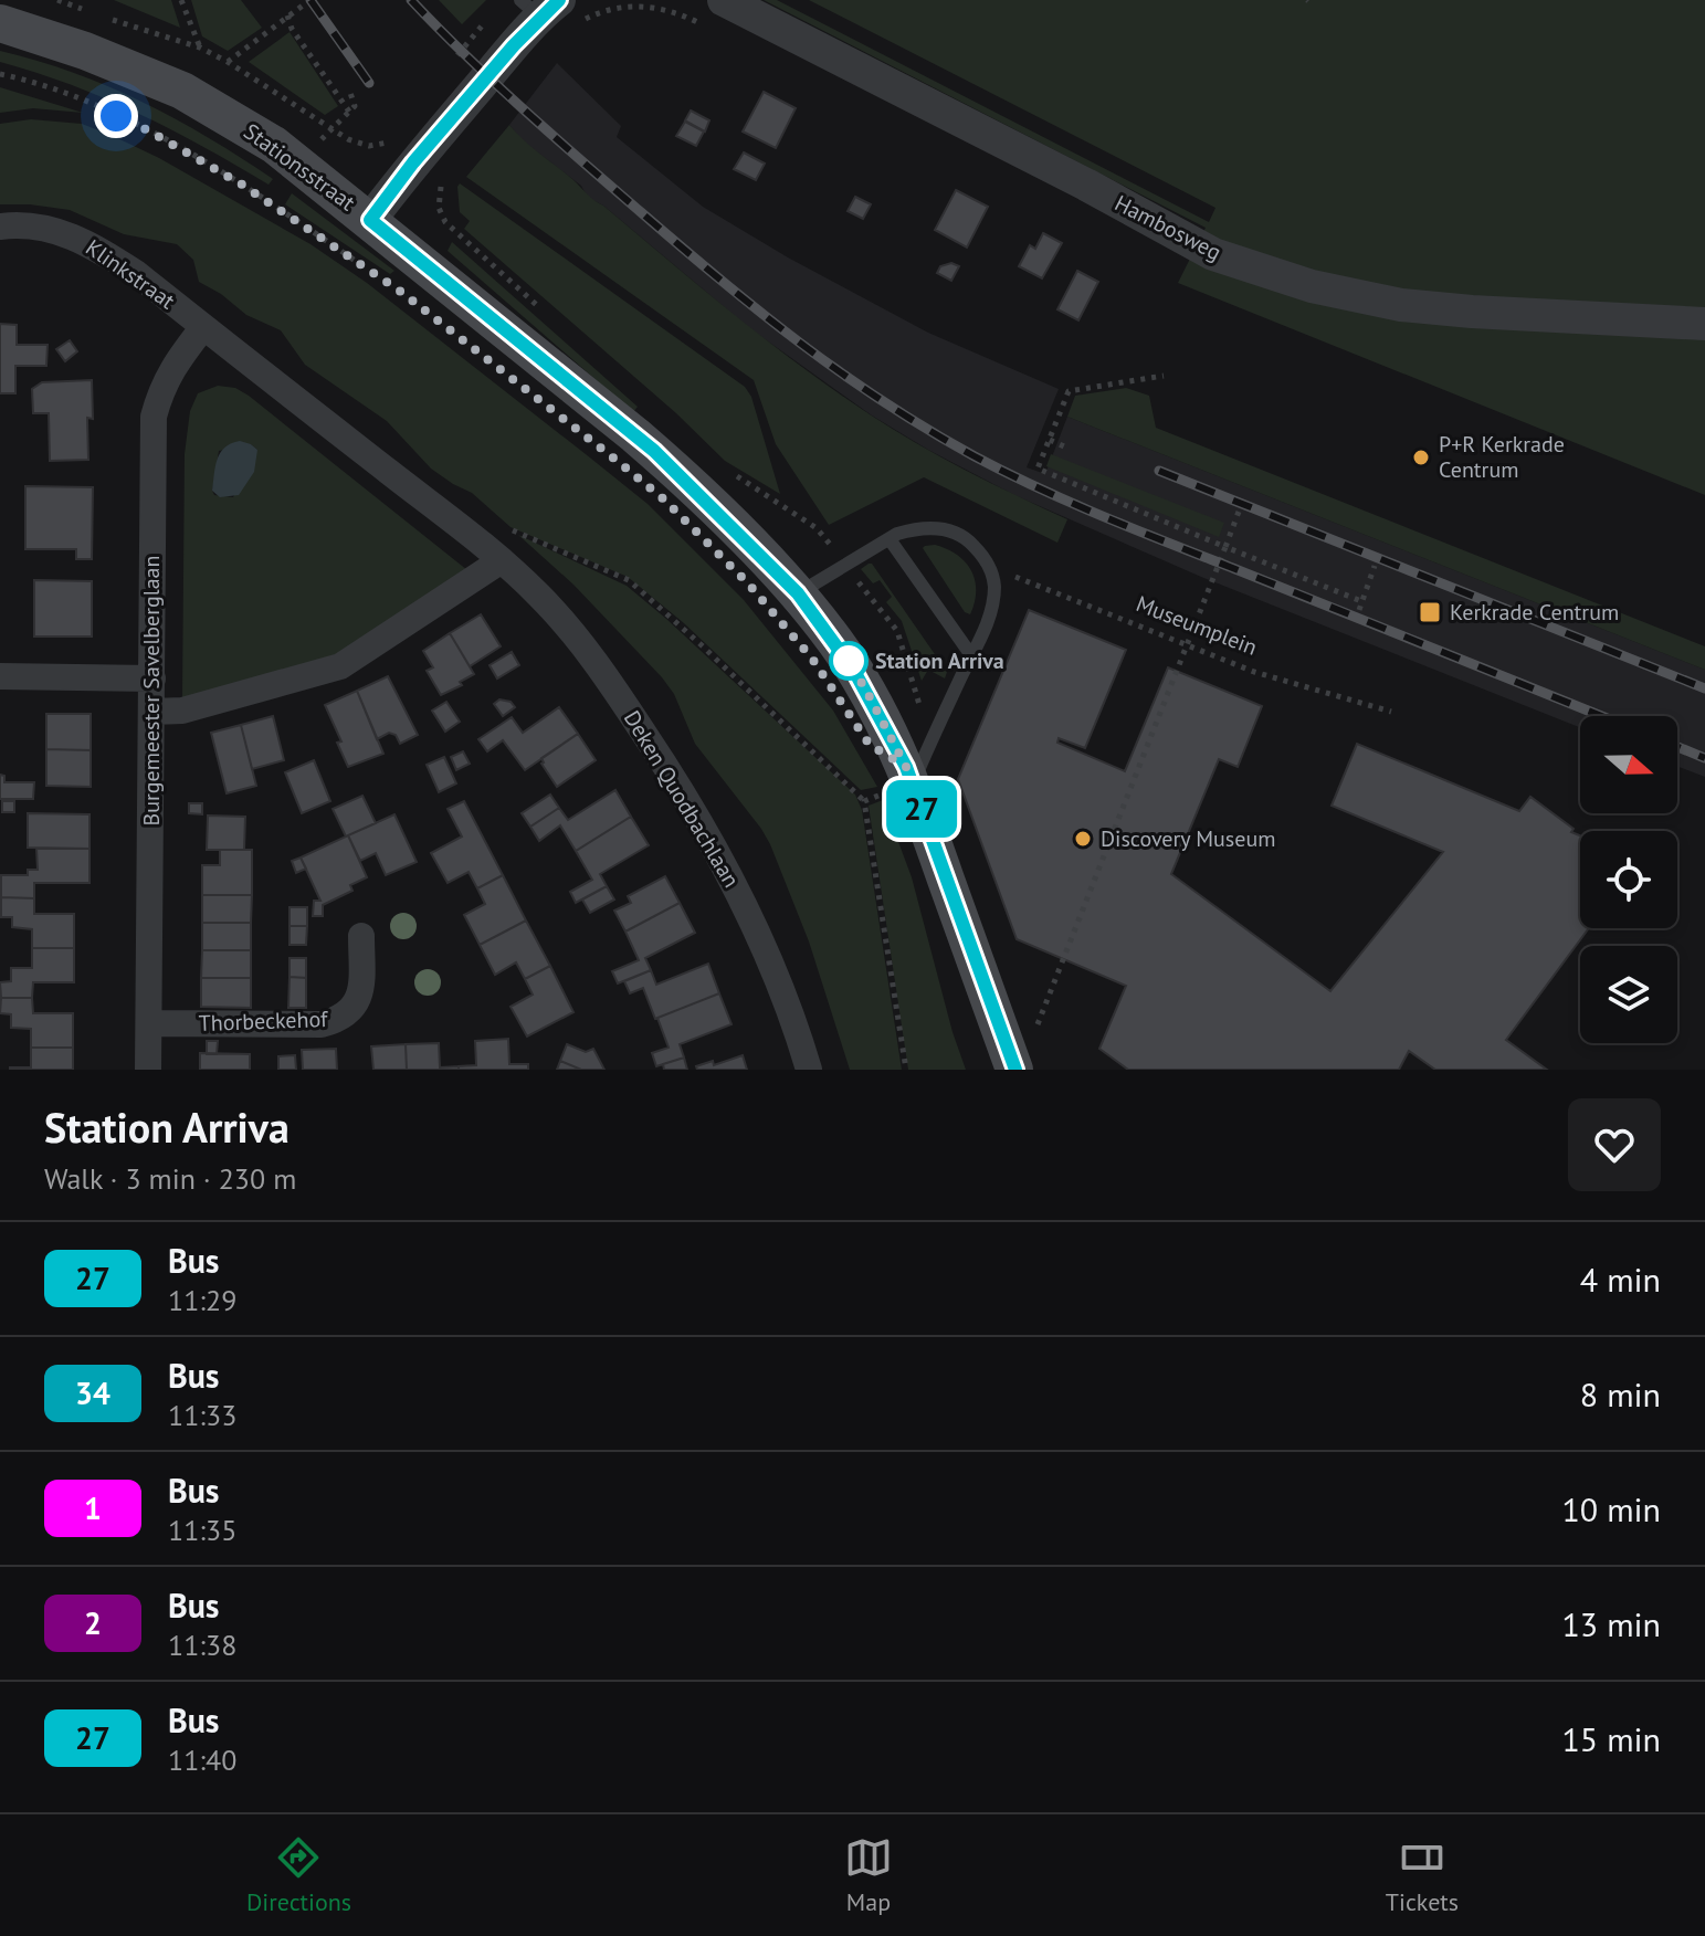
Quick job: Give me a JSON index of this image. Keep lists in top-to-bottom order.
{
  "streets": {
    "main road": ["Stationsstraat"],
    "street": [
      "Hambosweg",
      "Klinkstraat",
      "Burgemeester Savelberglaan",
      "Deken Quodbachlaan",
      "Thorbeckehof"
    ],
    "path": ["Museumplein"]
  },
  "crossings": [
    ["Klinkstraat", "Burgemeester Savelberglaan"],
    ["Klinkstraat", "Deken Quodbachlaan"],
    ["Burgemeester Savelberglaan", "Deken Quodbachlaan"],
    ["Burgemeester Savelberglaan", "Thorbeckehof"]
  ],
  "places": {
    "other": ["P+R Kerkrade Centrum", "Station Arriva", "Discovery Museum"],
    "transit": ["Kerkrade Centrum"]
  },
  "lines": ["bus line 27"],
  "north": "right",
  "page": {
    "on_map": "27",
    "heading": ["Station Arriva", "Walk · 3 min · 230 m"],
    "list": [
      {
        "mark": "27",
        "name": "Bus",
        "note": "11:29",
        "value": "4 min"
      },
      {
        "mark": "34",
        "name": "Bus",
        "note": "11:33",
        "value": "8 min"
      },
      {
        "mark": "1",
        "name": "Bus",
        "note": "11:35",
        "value": "10 min"
      },
      {
        "mark": "2",
        "name": "Bus",
        "note": "11:38",
        "value": "13 min"
      },
      {
        "mark": "27",
        "name": "Bus",
        "note": "11:40",
        "value": "15 min"
      }
    ],
    "tabs": ["Directions", "Map", "Tickets"]
  }
}
